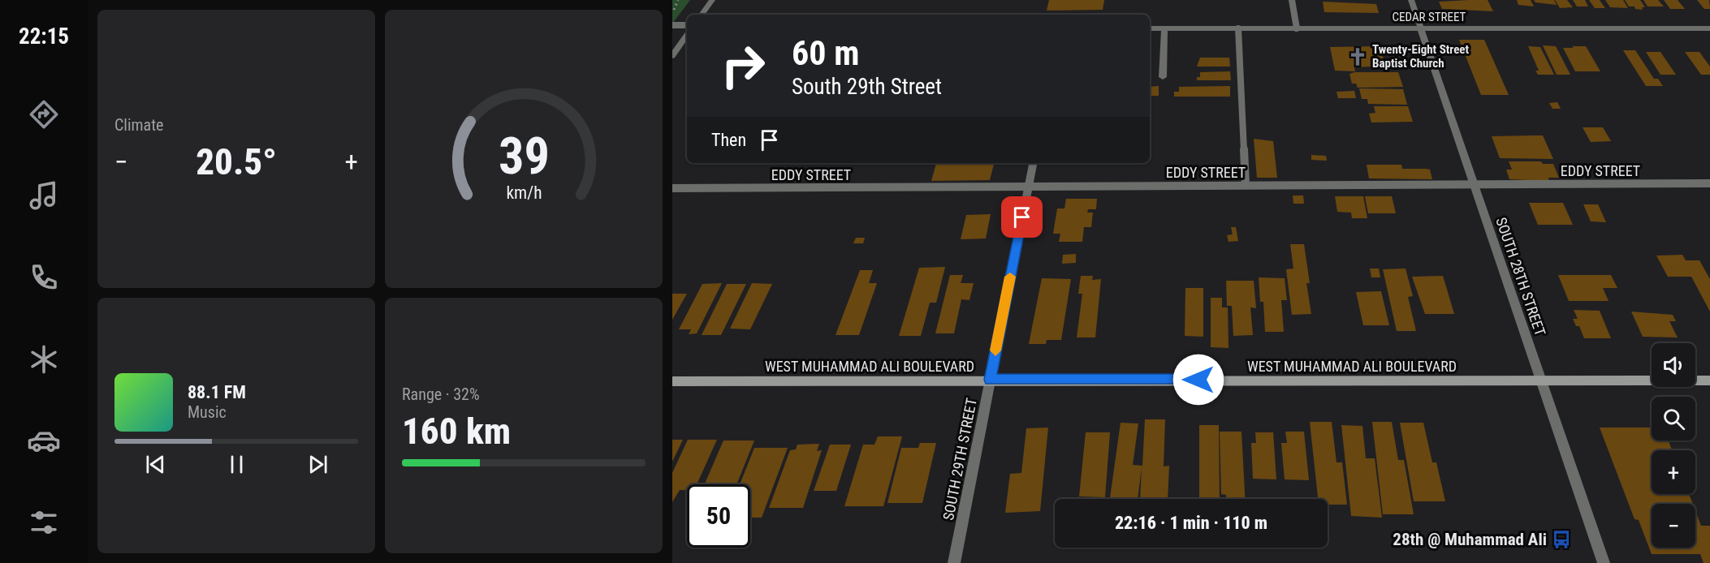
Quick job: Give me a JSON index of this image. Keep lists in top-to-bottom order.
{
  "streets": {
    "main road": ["WEST MUHAMMAD ALI BOULEVARD"],
    "street": ["CEDAR STREET", "SOUTH 28TH STREET", "SOUTH 29TH STREET"],
    "lane": ["EDDY STREET"]
  },
  "crossings": [
    ["CEDAR STREET", "SOUTH 28TH STREET"],
    ["EDDY STREET", "SOUTH 28TH STREET"],
    ["EDDY STREET", "SOUTH 29TH STREET"],
    ["SOUTH 28TH STREET", "WEST MUHAMMAD ALI BOULEVARD"],
    ["WEST MUHAMMAD ALI BOULEVARD", "SOUTH 29TH STREET"]
  ],
  "places": {
    "church": ["Twenty-Eight Street Baptist Church"],
    "bus stop": ["28th @ Muhammad Ali"]
  },
  "page": {
    "tabs": "22:15",
    "tile": [
      "Climate",
      ["Range · 32%", "160 km"]
    ],
    "turn": ["60 m", "South 29th Street"],
    "then": "Then",
    "heat": ["−", "20.5°", "+"],
    "map_buttons": ["+", "−"],
    "song": ["88.1 FM", "Music"],
    "limit": "50",
    "trip": "22:16 · 1 min · 110 m",
    "gauge": ["39", "km/h"]
  }
}
